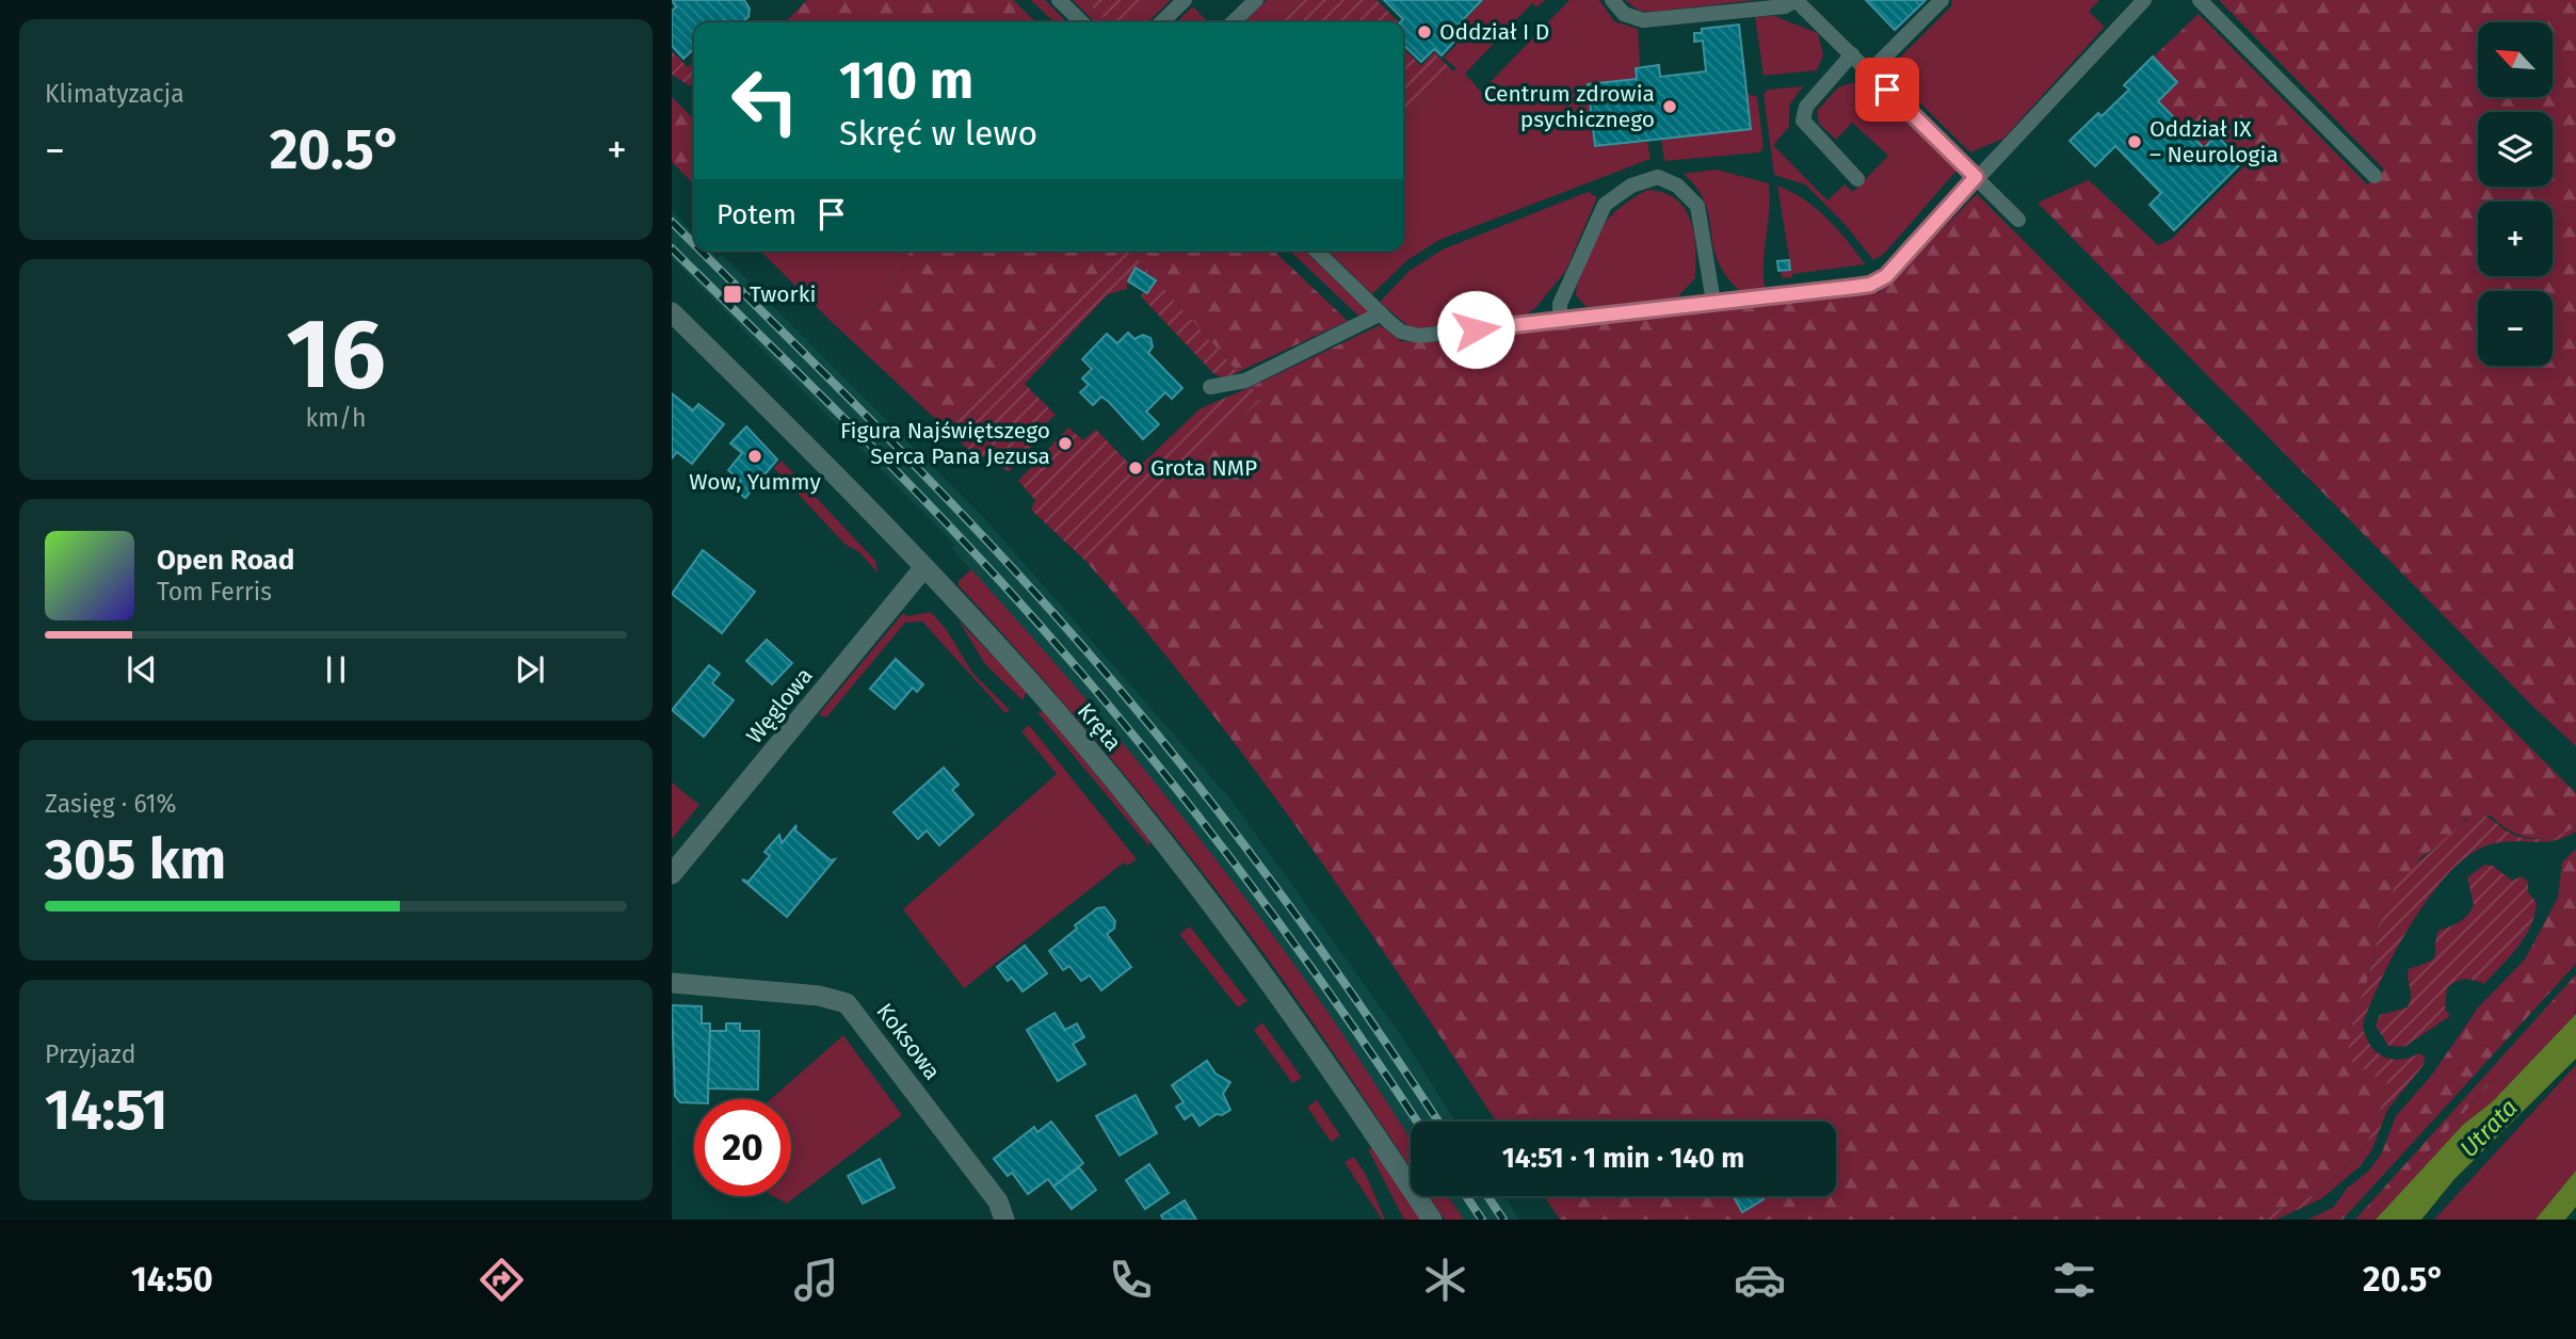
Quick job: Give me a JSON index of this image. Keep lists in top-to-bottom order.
{
  "streets": {
    "street": ["Węglowa", "Kręta", "Koksowa"]
  },
  "crossings": [
    ["Węglowa", "Kręta"]
  ],
  "water": ["Utrata"],
  "places": {
    "other": [
      "Oddział I D",
      "Centrum zdrowia psychicznego",
      "Oddział IX – Neurologia",
      "Figura Najświętszego Serca Pana Jezusa",
      "Wow, Yummy",
      "Grota NMP"
    ],
    "transit": ["Tworki"]
  },
  "north": "top left",
  "page": {
    "tile": [
      "Klimatyzacja",
      ["16", "km/h"],
      ["Zasięg · 61%", "305 km"],
      ["Przyjazd", "14:51"]
    ],
    "map_buttons": ["+", "−"],
    "turn": ["110 m", "Skręć w lewo"],
    "heat": ["−", "20.5°", "+"],
    "then": "Potem",
    "song": ["Open Road", "Tom Ferris"],
    "limit": "20",
    "trip": "14:51 · 1 min · 140 m",
    "tabs": ["14:50", "20.5°"]
  }
}
